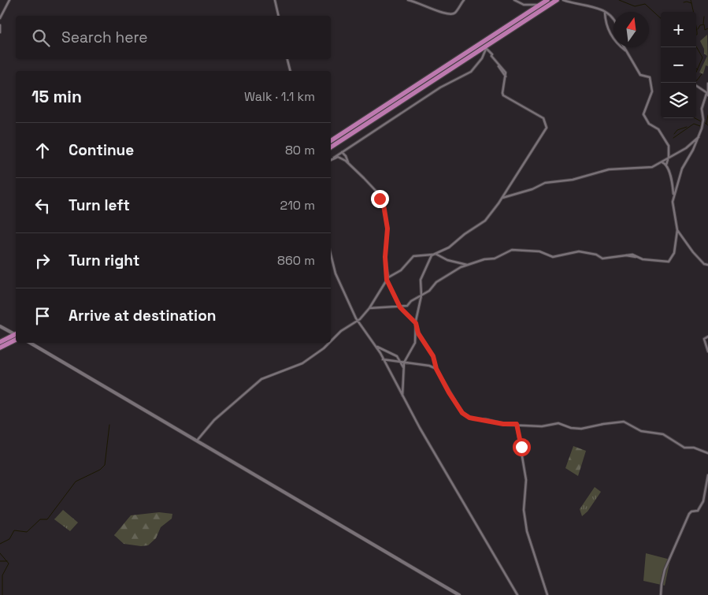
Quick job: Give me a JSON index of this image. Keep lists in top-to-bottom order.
{
  "north": "top",
  "page": {
    "map_buttons": ["+", "−"],
    "search": "Search here",
    "heading": ["15 min", "Walk · 1.1 km"],
    "list": [
      ["Continue", "80 m"],
      ["Turn left", "210 m"],
      ["Turn right", "860 m"],
      "Arrive at destination"
    ]
  }
}
